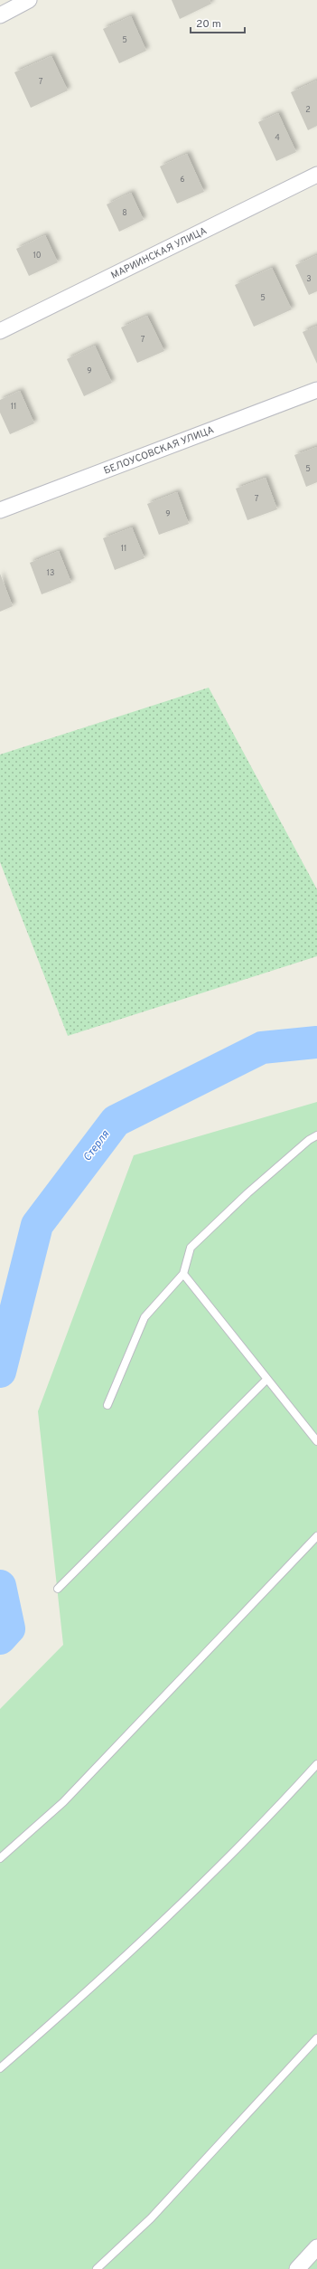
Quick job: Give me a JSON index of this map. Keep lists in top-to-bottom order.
{
  "streets": {
    "street": ["МАРИИНСКАЯ УЛИЦА", "БЕЛОУСОВСКАЯ УЛИЦА"]
  },
  "water": ["Стерля"],
  "house_numbers": [
    "5",
    "7",
    "2",
    "4",
    "6",
    "8",
    "10",
    "3",
    "5",
    "7",
    "9",
    "11",
    "5",
    "7",
    "9",
    "11",
    "13"
  ],
  "scale_bar": "20 m"
}
